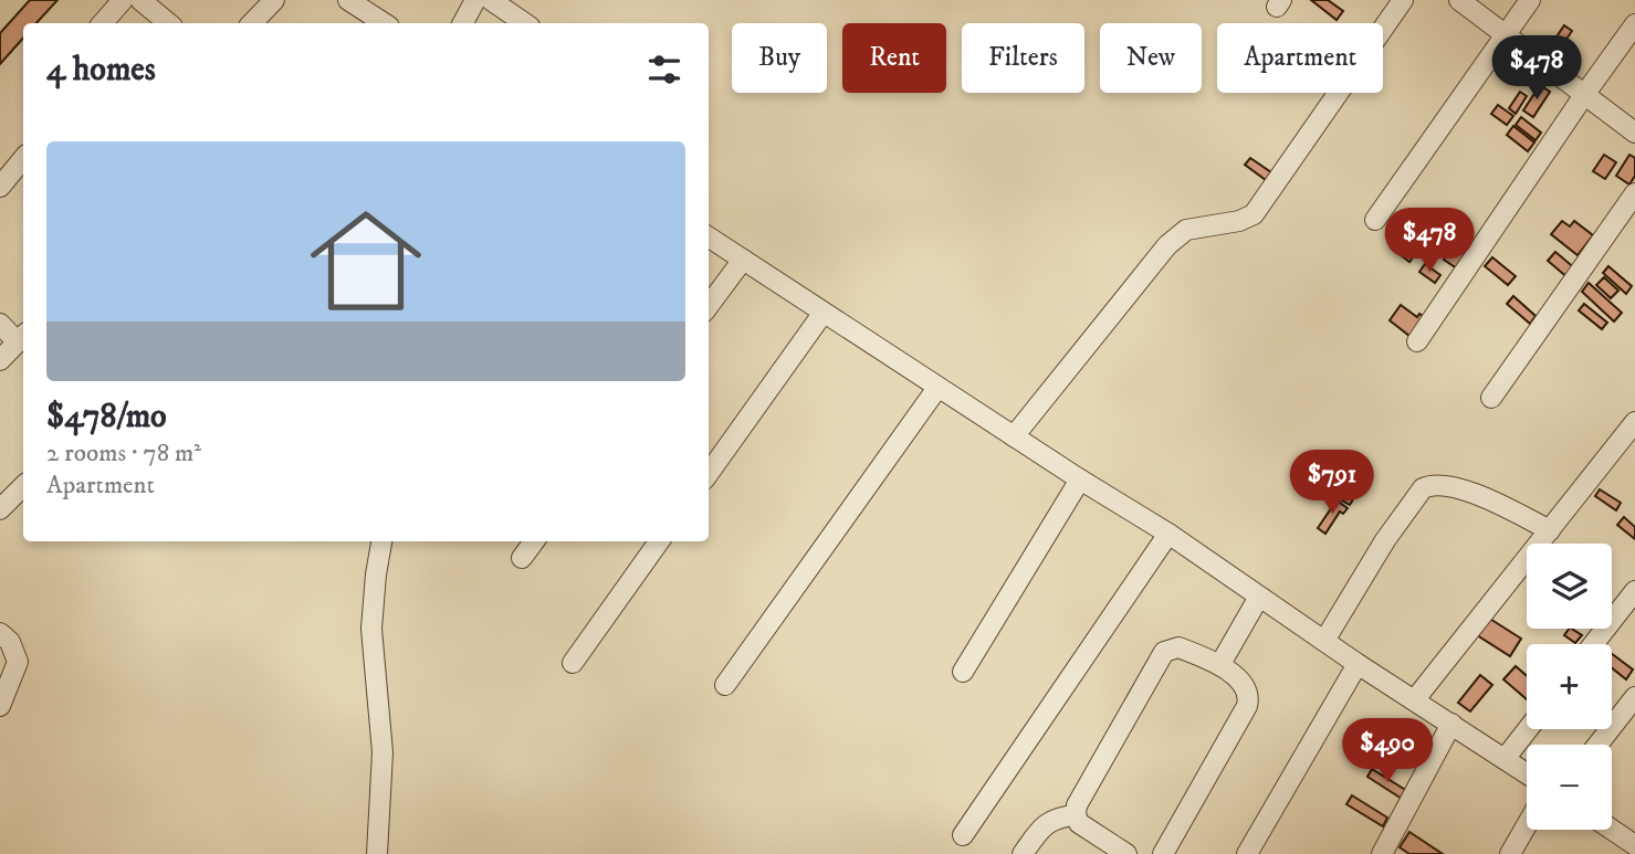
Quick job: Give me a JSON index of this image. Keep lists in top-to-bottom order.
{
  "page": {
    "chip": [
      "Buy",
      "Rent",
      "Filters",
      "New",
      "Apartment"
    ],
    "heading": "4 homes",
    "price": [
      "$478",
      "$478",
      "$791",
      "$490"
    ],
    "list": [
      {
        "name": "$478/mo",
        "note": "2 rooms · 78 m² · Apartment"
      }
    ],
    "map_buttons": ["+", "−"]
  }
}
